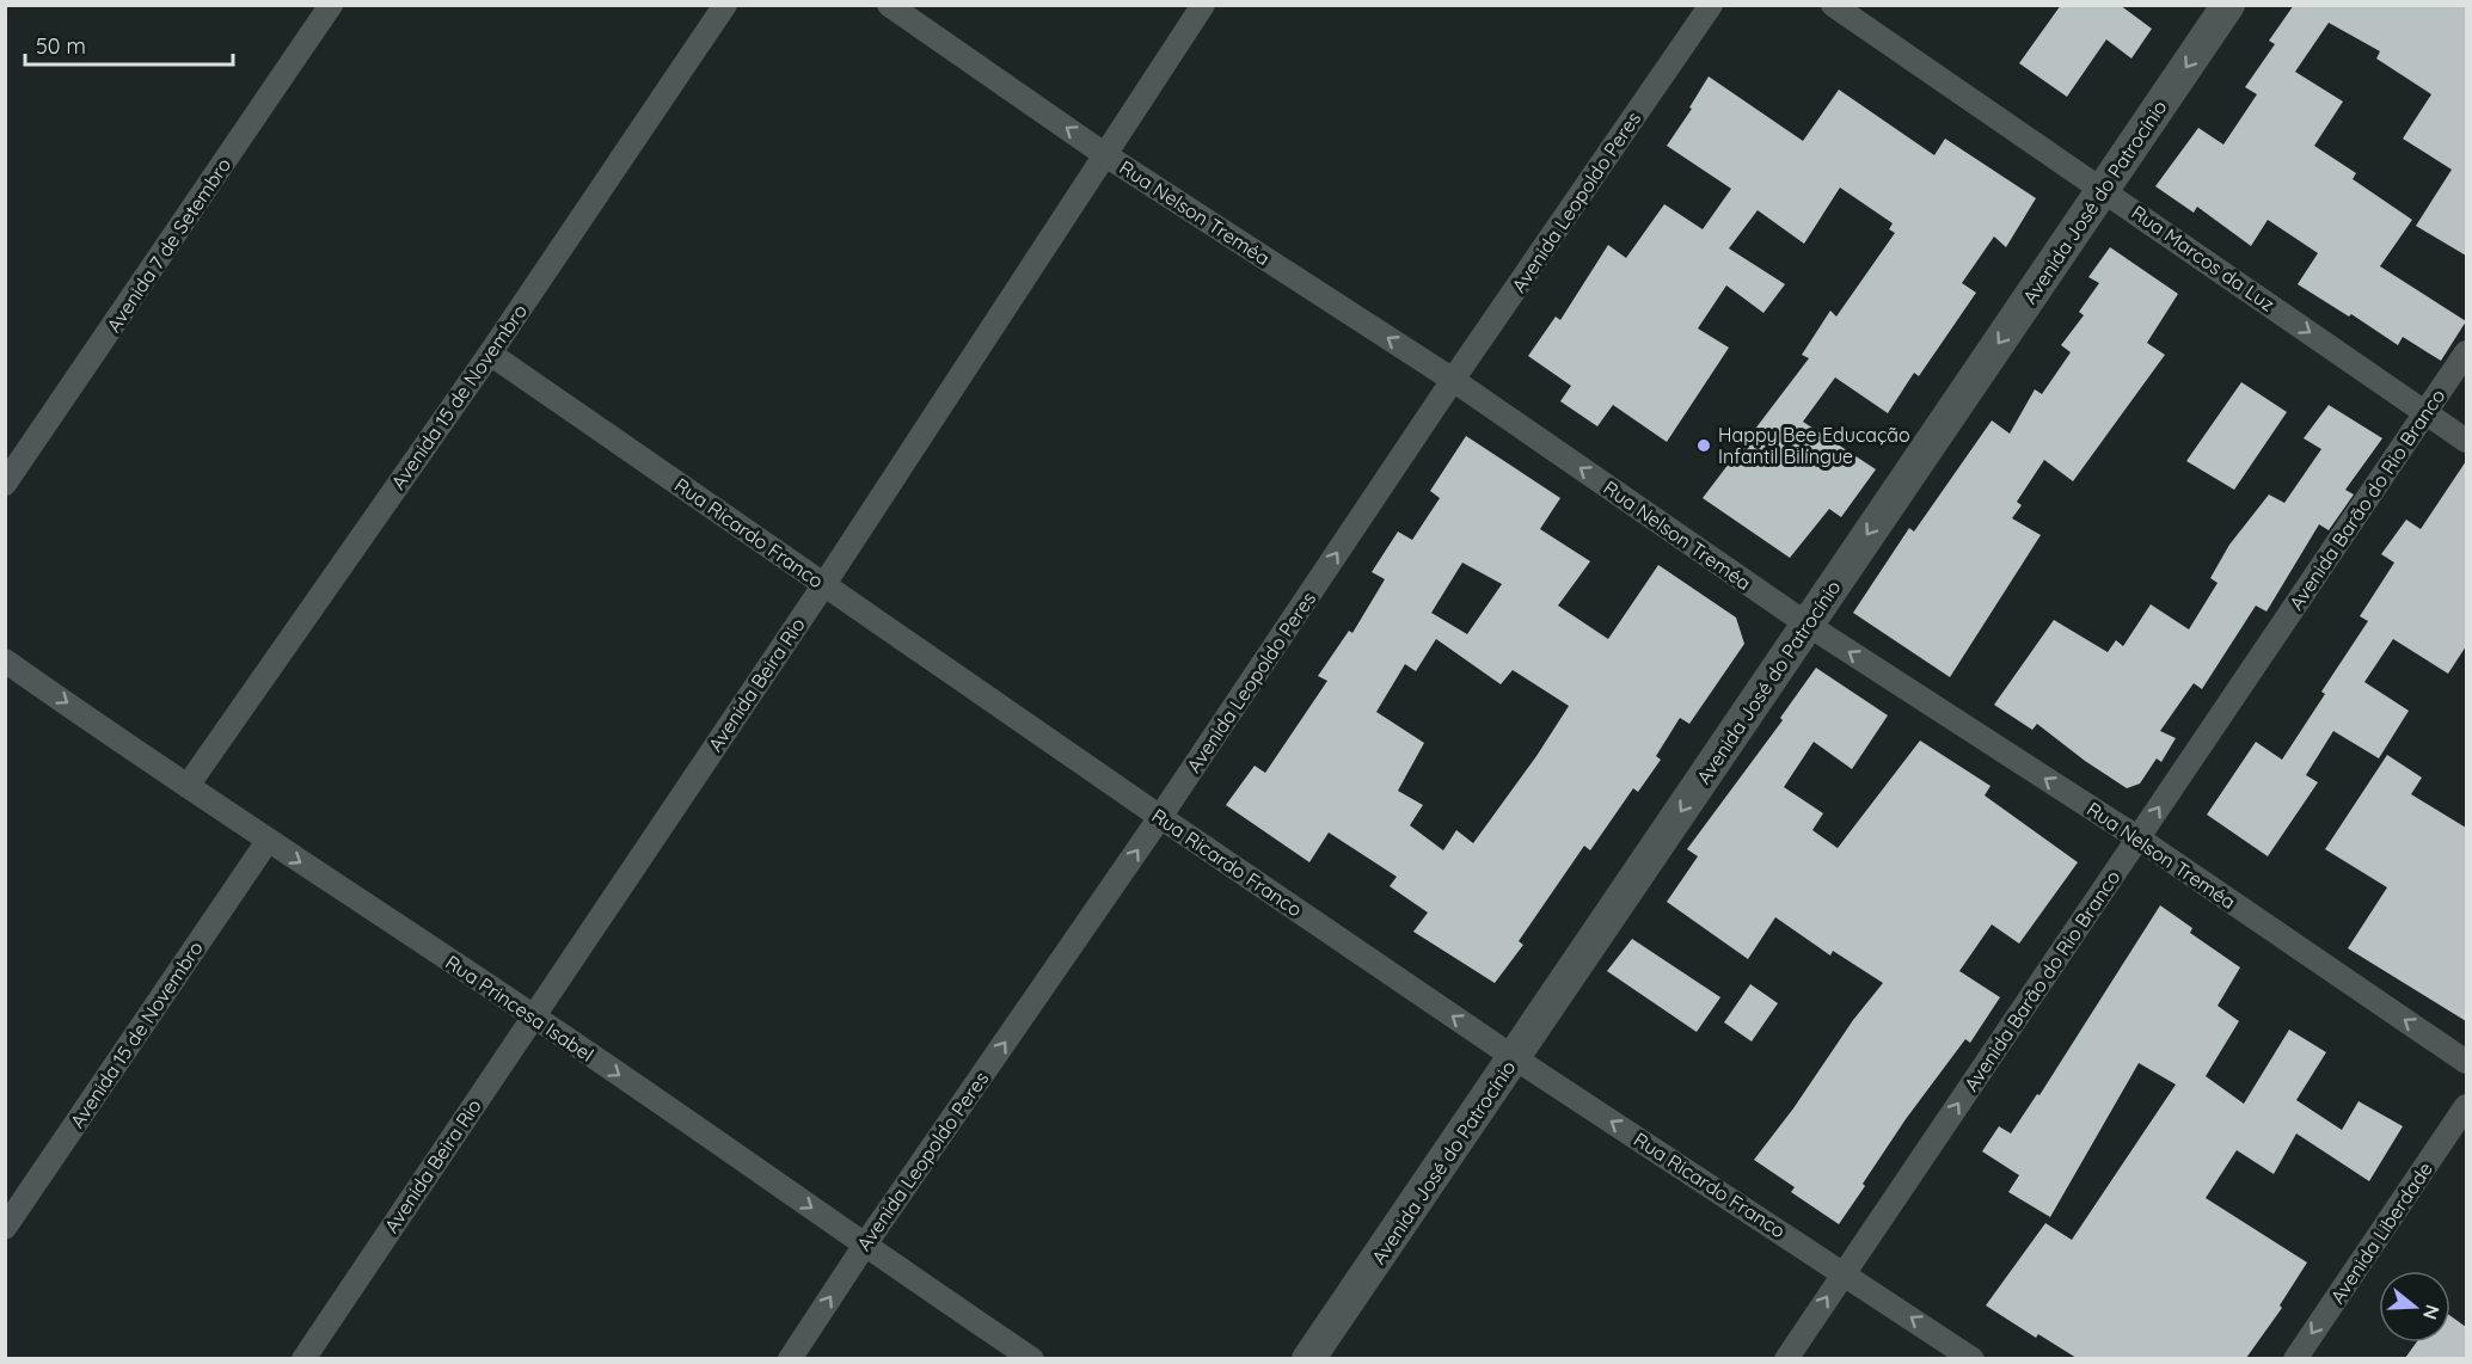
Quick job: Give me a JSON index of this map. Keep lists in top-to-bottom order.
{
  "streets": {
    "street": [
      "Avenida Leopoldo Peres",
      "Avenida José do Patrocínio",
      "Rua Nelson Treméa",
      "Avenida 7 de Setembro",
      "Rua Marcos da Luz",
      "Avenida 15 de Novembro",
      "Avenida Barão do Rio Branco",
      "Rua Ricardo Franco",
      "Avenida Beira Rio",
      "Rua Princesa Isabel",
      "Avenida Liberdade"
    ]
  },
  "crossings": [
    ["Avenida Leopoldo Peres", "Rua Nelson Treméa"],
    ["Avenida Leopoldo Peres", "Rua Ricardo Franco"],
    ["Avenida Leopoldo Peres", "Rua Princesa Isabel"],
    ["Avenida José do Patrocínio", "Rua Nelson Treméa"],
    ["Avenida José do Patrocínio", "Rua Marcos da Luz"],
    ["Avenida José do Patrocínio", "Rua Ricardo Franco"],
    ["Rua Nelson Treméa", "Avenida Barão do Rio Branco"],
    ["Rua Nelson Treméa", "Avenida Beira Rio"],
    ["Rua Marcos da Luz", "Avenida Barão do Rio Branco"],
    ["Avenida 15 de Novembro", "Rua Ricardo Franco"],
    ["Avenida 15 de Novembro", "Rua Princesa Isabel"],
    ["Avenida Barão do Rio Branco", "Rua Ricardo Franco"],
    ["Rua Ricardo Franco", "Avenida Beira Rio"],
    ["Avenida Beira Rio", "Rua Princesa Isabel"]
  ],
  "one_way": [
    "Avenida Leopoldo Peres",
    "Avenida José do Patrocínio",
    "Rua Nelson Treméa",
    "Rua Marcos da Luz",
    "Avenida Barão do Rio Branco",
    "Rua Ricardo Franco",
    "Rua Princesa Isabel",
    "Avenida Liberdade"
  ],
  "places": ["Happy Bee Educação Infantil Bilíngue"],
  "scale_bar": "50 m",
  "north": "right"
}
